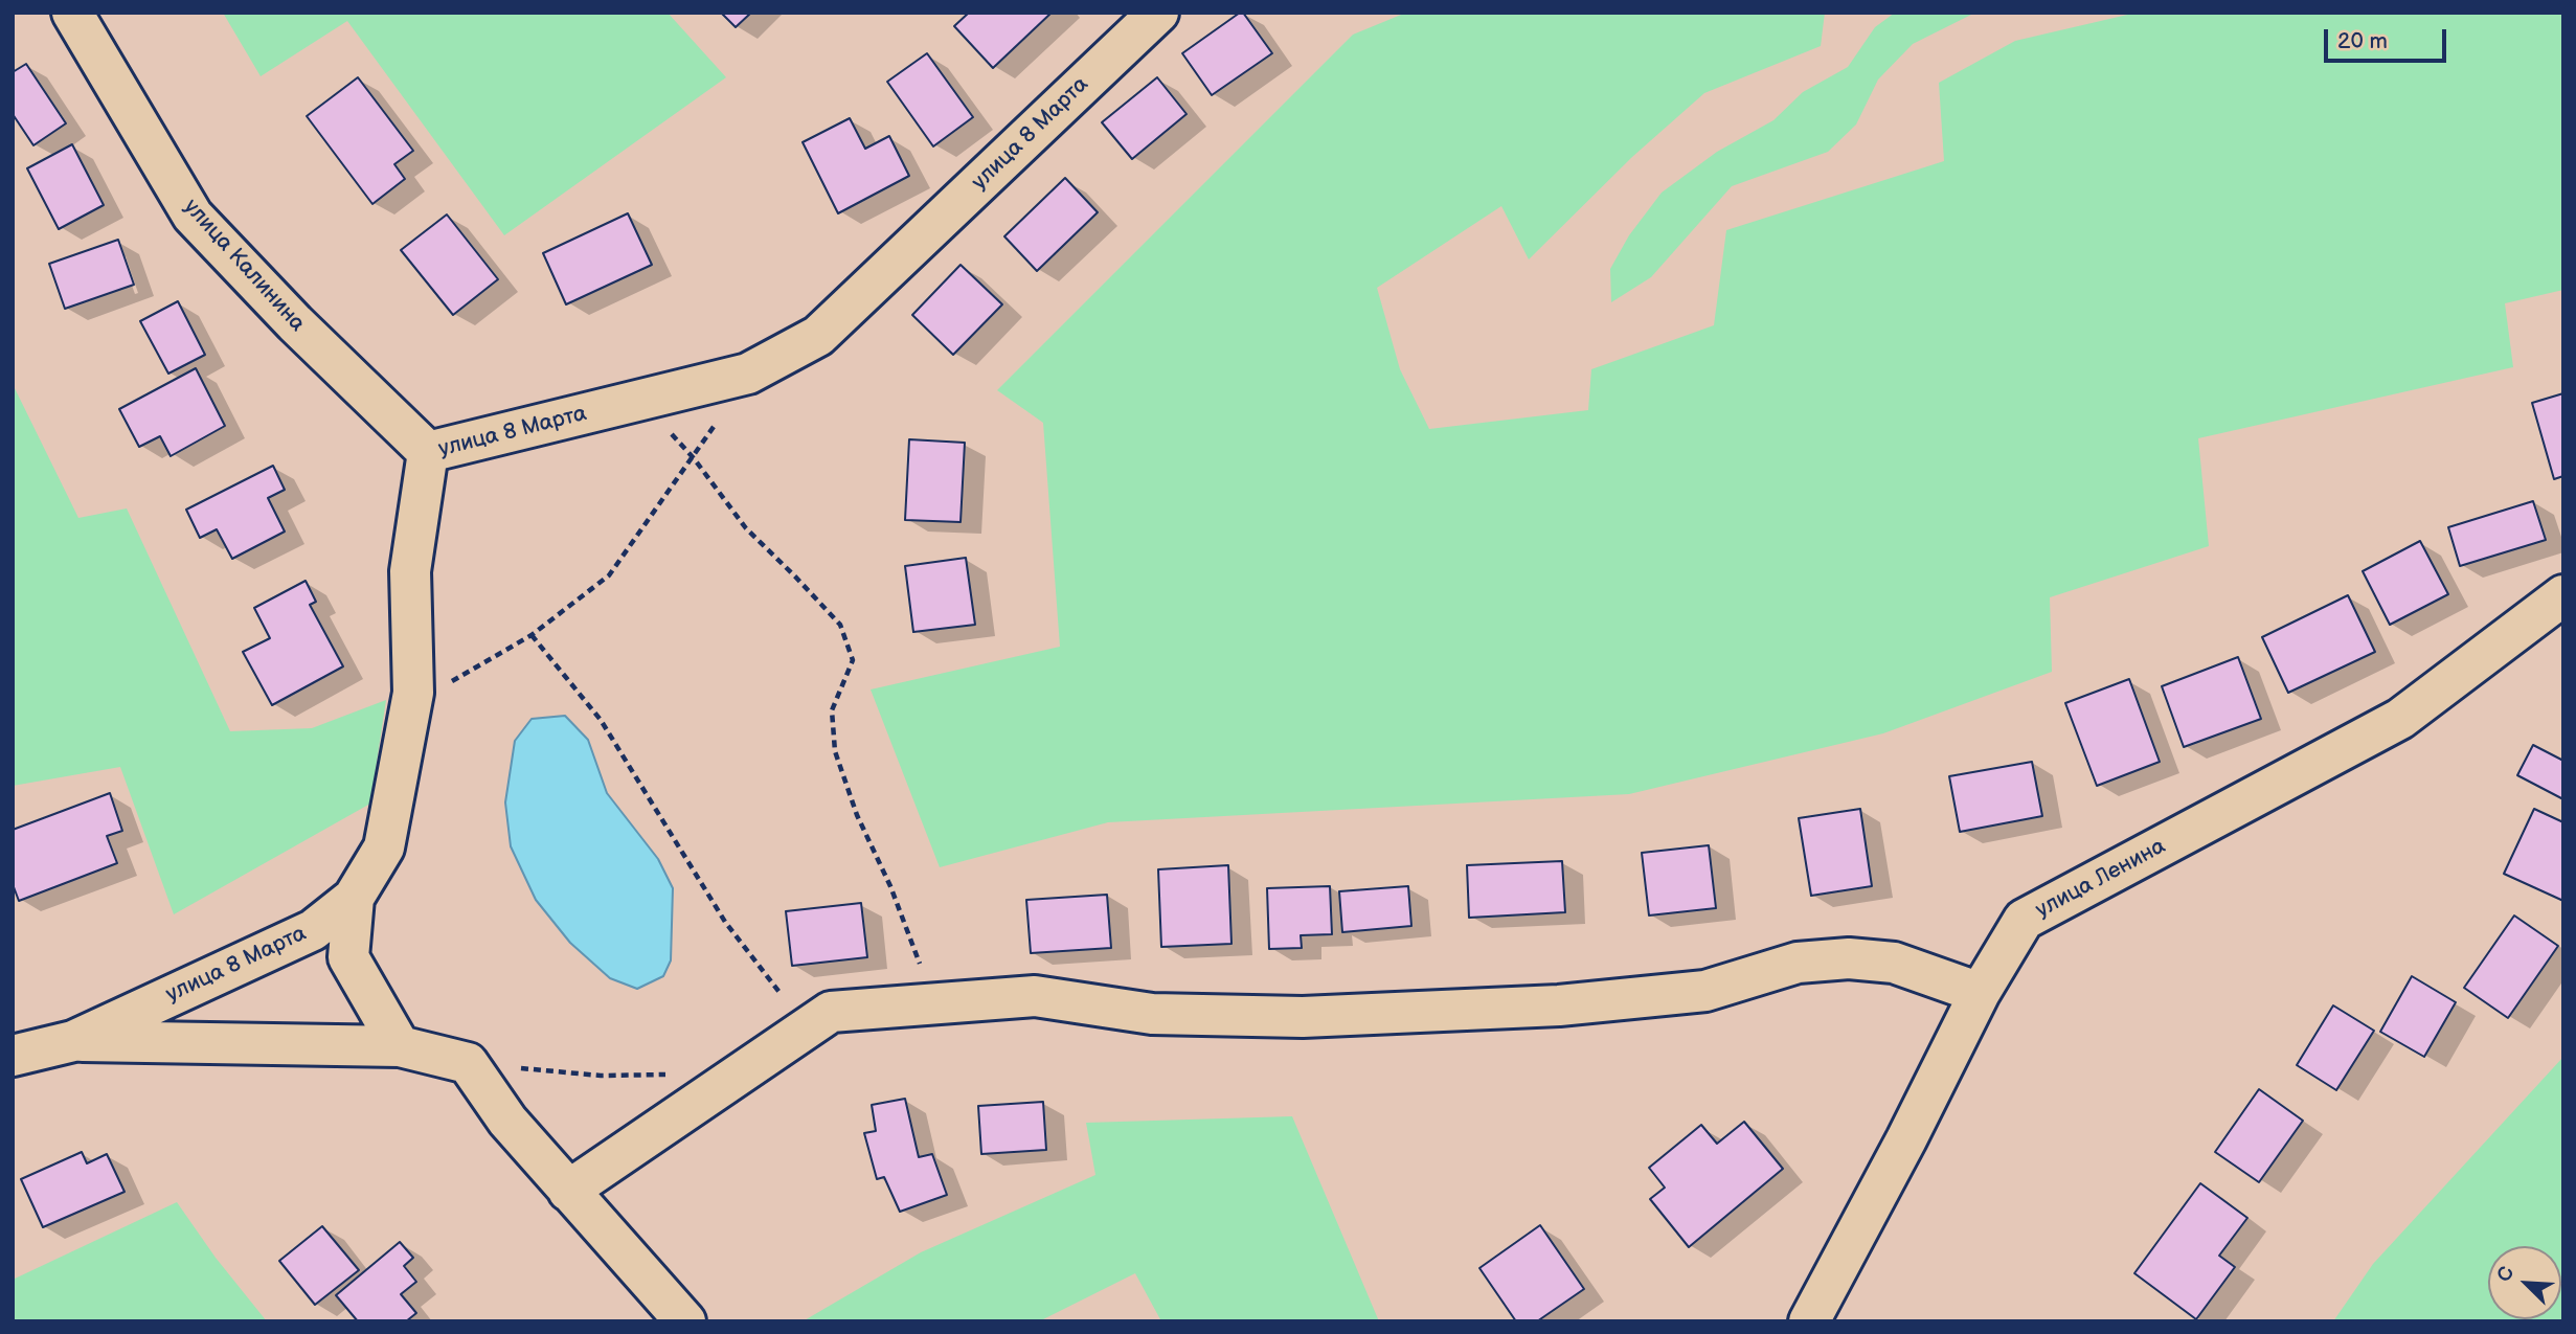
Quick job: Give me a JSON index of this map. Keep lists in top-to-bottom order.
{
  "streets": {
    "street": ["улица 8 Марта", "улица Калинина", "улица Ленина"]
  },
  "crossings": [
    ["улица 8 Марта", "улица Калинина"]
  ],
  "scale_bar": "20 m",
  "north": "top left"
}
